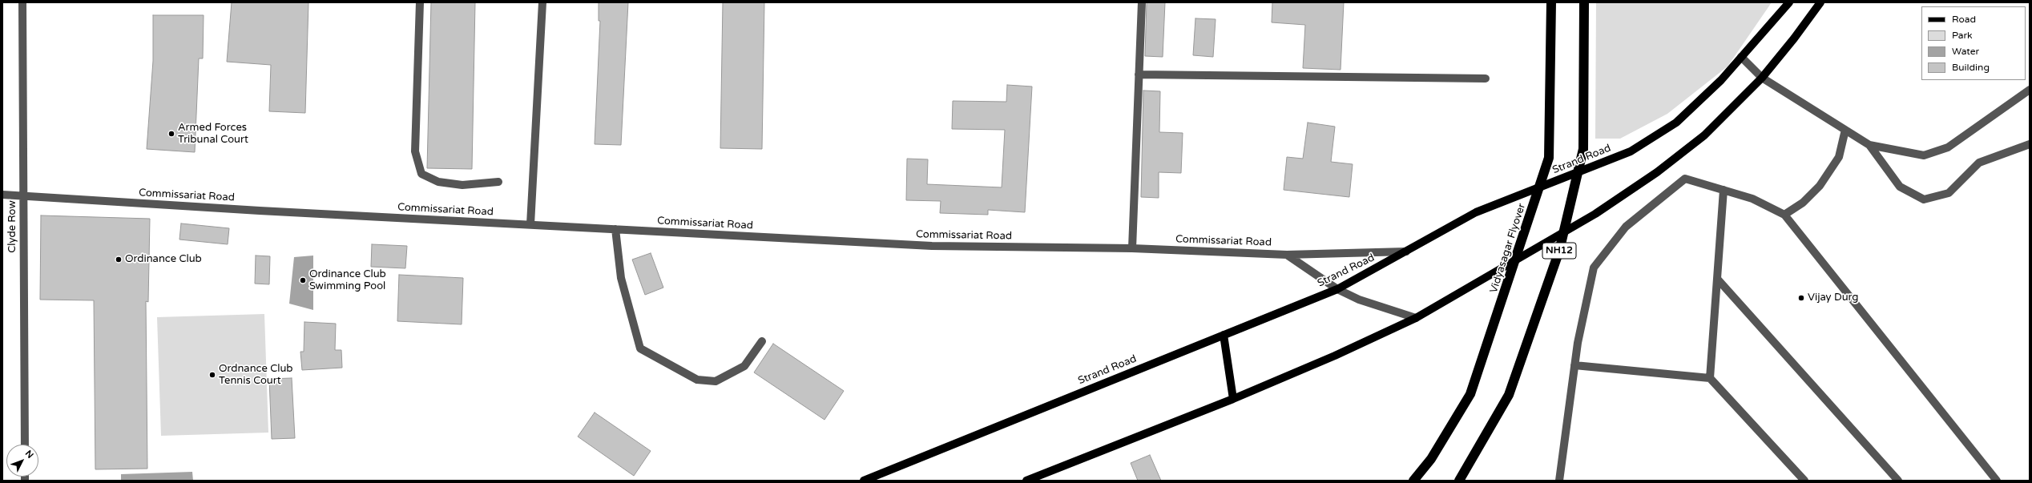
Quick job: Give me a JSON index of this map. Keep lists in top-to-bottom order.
{
  "streets": {
    "highway": ["Vidyasagar Flyover", "NH12"],
    "main road": ["Strand Road"],
    "street": ["Commissariat Road", "Clyde Row"]
  },
  "crossings": [
    ["Strand Road", "Commissariat Road"],
    ["Commissariat Road", "Clyde Row"]
  ],
  "places": [
    "Armed Forces Tribunal Court",
    "Ordinance Club",
    "Ordinance Club Swimming Pool",
    "Vijay Durg",
    "Ordnance Club Tennis Court"
  ],
  "legend": [
    "Road",
    "Park",
    "Water",
    "Building"
  ],
  "north": "top right"
}
